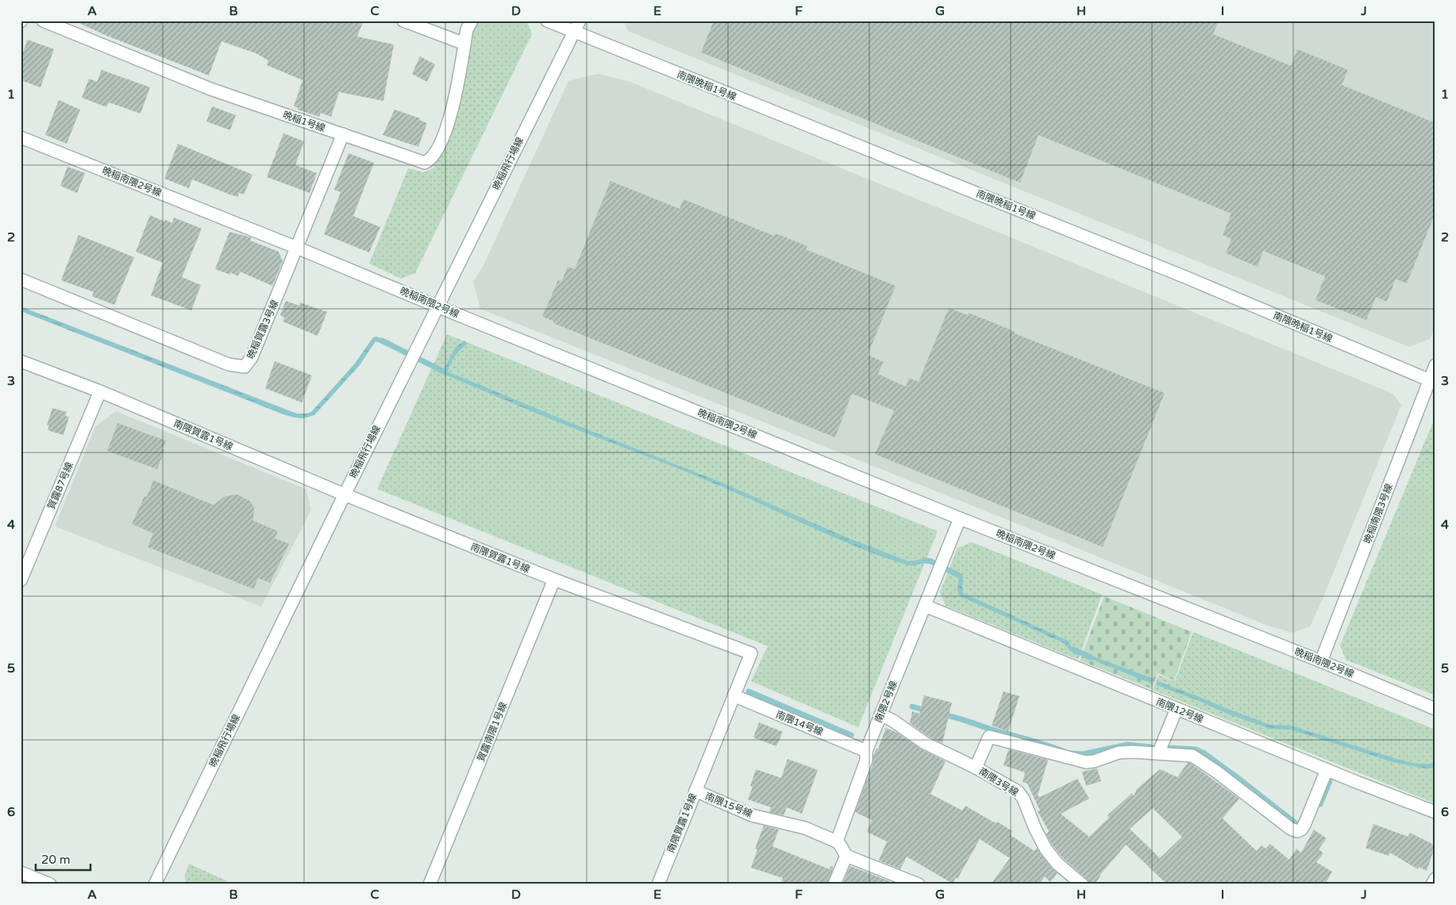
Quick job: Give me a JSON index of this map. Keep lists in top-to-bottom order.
{
  "streets": {
    "street": [
      "南隈晩稲1号線",
      "晩稲1号線",
      "晩稲飛行場線",
      "晩稲南隈2号線",
      "晩稲賀露3号線",
      "南隈賀露1号線",
      "賀露87号線",
      "晩稲南隈3号線",
      "南隈2号線",
      "南隈12号線",
      "南隈14号線",
      "賀露南隈1号線",
      "南隈3号線",
      "南隈15号線"
    ]
  },
  "crossings": [
    ["南隈晩稲1号線", "晩稲飛行場線"],
    ["南隈晩稲1号線", "晩稲南隈3号線"],
    ["晩稲1号線", "晩稲賀露3号線"],
    ["晩稲飛行場線", "晩稲南隈2号線"],
    ["晩稲飛行場線", "南隈賀露1号線"],
    ["晩稲南隈2号線", "晩稲賀露3号線"],
    ["晩稲南隈2号線", "晩稲南隈3号線"],
    ["晩稲南隈2号線", "南隈2号線"],
    ["南隈賀露1号線", "賀露87号線"],
    ["南隈賀露1号線", "南隈14号線"],
    ["南隈賀露1号線", "賀露南隈1号線"],
    ["南隈賀露1号線", "南隈15号線"],
    ["南隈2号線", "南隈12号線"],
    ["南隈2号線", "南隈14号線"],
    ["南隈2号線", "南隈3号線"],
    ["南隈2号線", "南隈15号線"]
  ],
  "scale_bar": "20 m",
  "grid": {
    "columns": [
      "A",
      "B",
      "C",
      "D",
      "E",
      "F",
      "G",
      "H",
      "I",
      "J"
    ],
    "rows": [
      "1",
      "2",
      "3",
      "4",
      "5",
      "6"
    ]
  }
}
